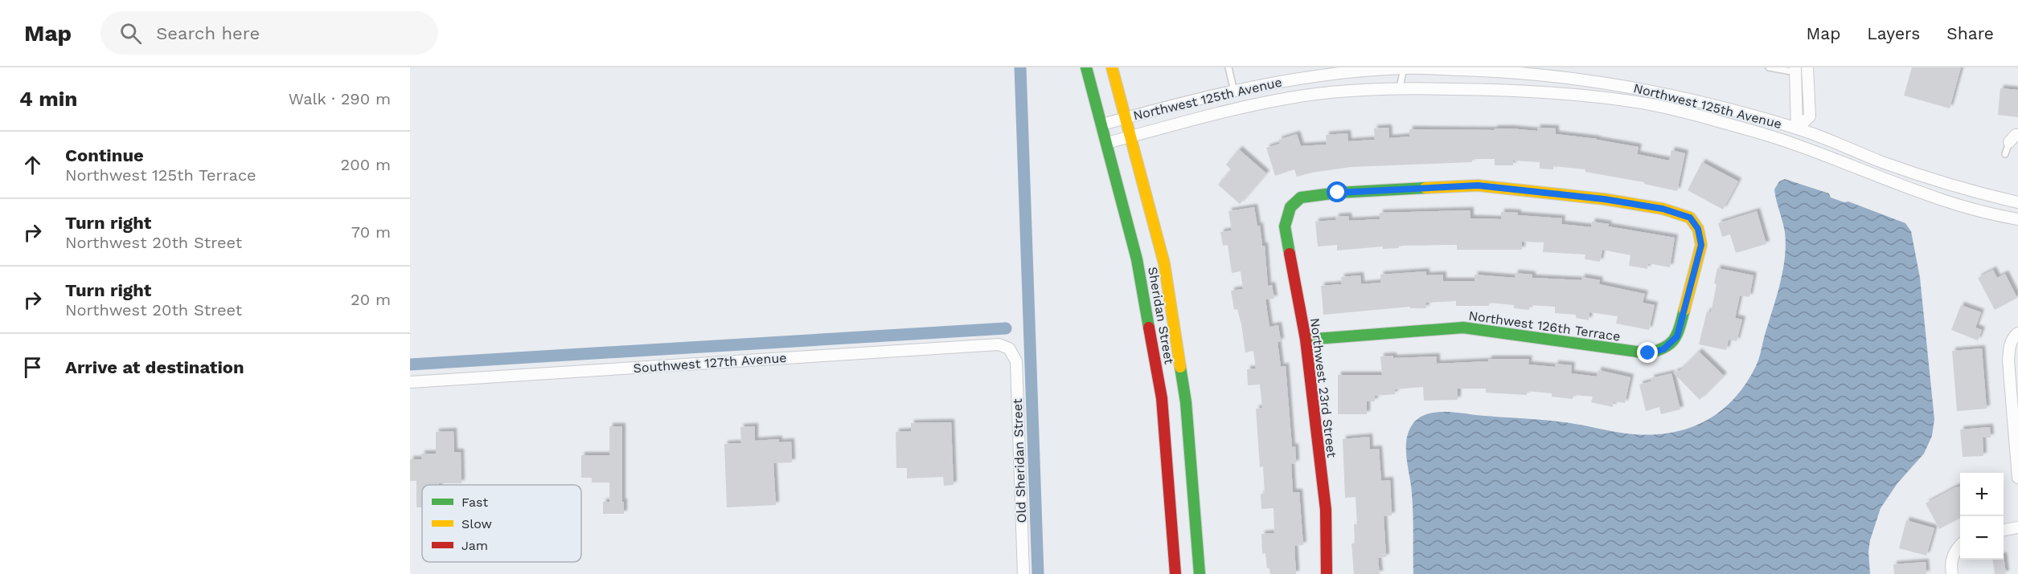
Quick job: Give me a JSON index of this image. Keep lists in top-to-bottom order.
{
  "streets": {
    "street": [
      "Northwest 125th Avenue",
      "Sheridan Street",
      "Northwest 126th Terrace",
      "Southwest 127th Avenue",
      "Northwest 23rd Street",
      "Old Sheridan Street"
    ]
  },
  "crossings": [
    ["Northwest 125th Avenue", "Sheridan Street"],
    ["Northwest 126th Terrace", "Northwest 23rd Street"],
    ["Southwest 127th Avenue", "Old Sheridan Street"]
  ],
  "legend": ["Fast", "Slow", "Jam"],
  "page": {
    "header": "Map",
    "search": "Search here",
    "nav": ["Map", "Layers", "Share"],
    "heading": ["4 min", "Walk · 290 m"],
    "list": [
      ["Continue", "Northwest 125th Terrace", "200 m"],
      ["Turn right", "Northwest 20th Street", "70 m"],
      ["Turn right", "Northwest 20th Street", "20 m"],
      "Arrive at destination"
    ],
    "map_buttons": ["+", "−"]
  }
}
